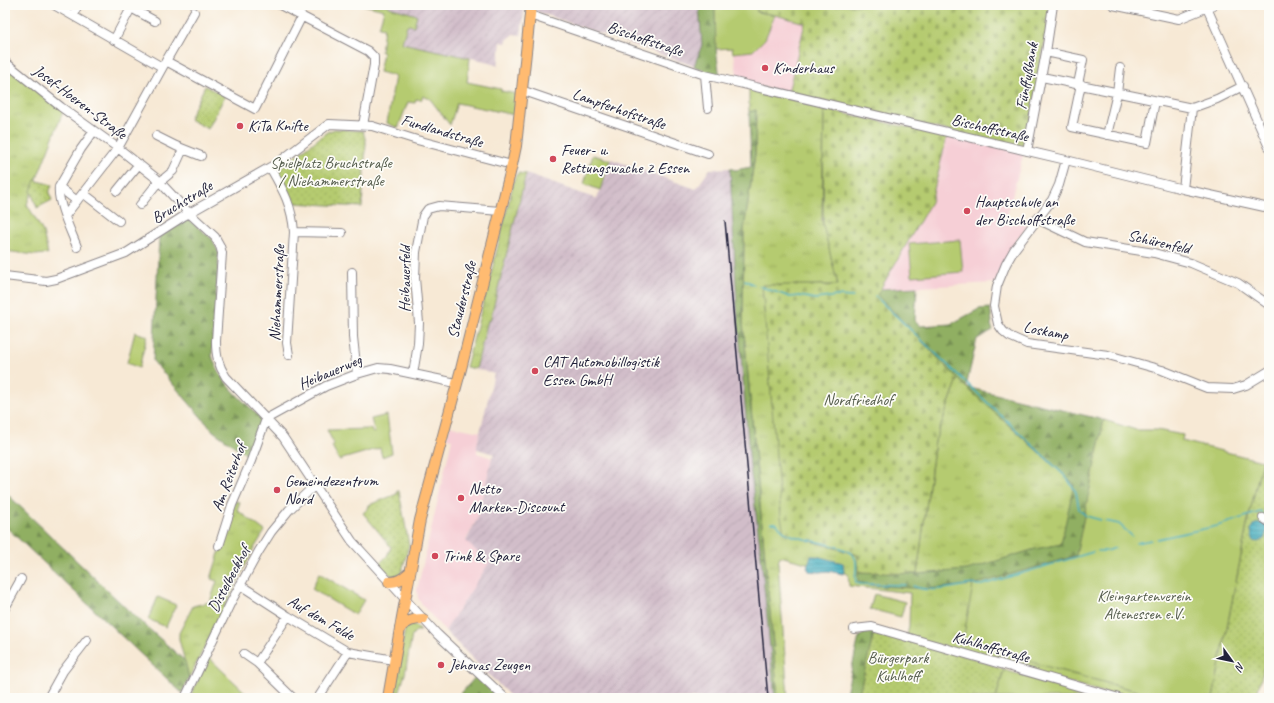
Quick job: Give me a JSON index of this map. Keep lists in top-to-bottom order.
{
  "streets": {
    "main road": ["Stauderstraße"],
    "street": [
      "Bischoffstraße",
      "Fünffußbank",
      "Josef-Hoeren-Straße",
      "Lampferhofstraße",
      "Fundlandstraße",
      "Bruchstraße",
      "Schürenfeld",
      "Heibauerfeld",
      "Niehammerstraße",
      "Loskamp",
      "Heibauerweg",
      "Am Reiterhof",
      "Distelbeckhof",
      "Auf dem Felde",
      "Kuhlhoffstraße"
    ]
  },
  "crossings": [
    ["Bischoffstraße", "Fünffußbank"],
    ["Bischoffstraße", "Stauderstraße"],
    ["Bischoffstraße", "Loskamp"],
    ["Josef-Hoeren-Straße", "Bruchstraße"],
    ["Josef-Hoeren-Straße", "Stauderstraße"],
    ["Josef-Hoeren-Straße", "Heibauerweg"],
    ["Josef-Hoeren-Straße", "Am Reiterhof"],
    ["Josef-Hoeren-Straße", "Distelbeckhof"],
    ["Lampferhofstraße", "Stauderstraße"],
    ["Fundlandstraße", "Bruchstraße"],
    ["Fundlandstraße", "Stauderstraße"],
    ["Bruchstraße", "Niehammerstraße"],
    ["Schürenfeld", "Loskamp"],
    ["Heibauerfeld", "Stauderstraße"],
    ["Heibauerfeld", "Heibauerweg"],
    ["Stauderstraße", "Heibauerweg"],
    ["Stauderstraße", "Auf dem Felde"],
    ["Heibauerweg", "Am Reiterhof"],
    ["Distelbeckhof", "Auf dem Felde"]
  ],
  "parks": [
    "Spielplatz Bruchstraße / Niehammerstraße",
    "Nordfriedhof",
    "Kleingartenverein Altenessen e.V.",
    "Bürgerpark Kuhlhoff"
  ],
  "places": [
    "Kinderhaus",
    "KiTa Knifte",
    "Feuer- u. Rettungswache 2 Essen",
    "Hauptschule an der Bischoffstraße",
    "CAT Automobillogistik Essen GmbH",
    "Gemeindezentrum Nord",
    "Netto Marken-Discount",
    "Trink & Spare",
    "Jehovas Zeugen"
  ],
  "north": "bottom right"
}
